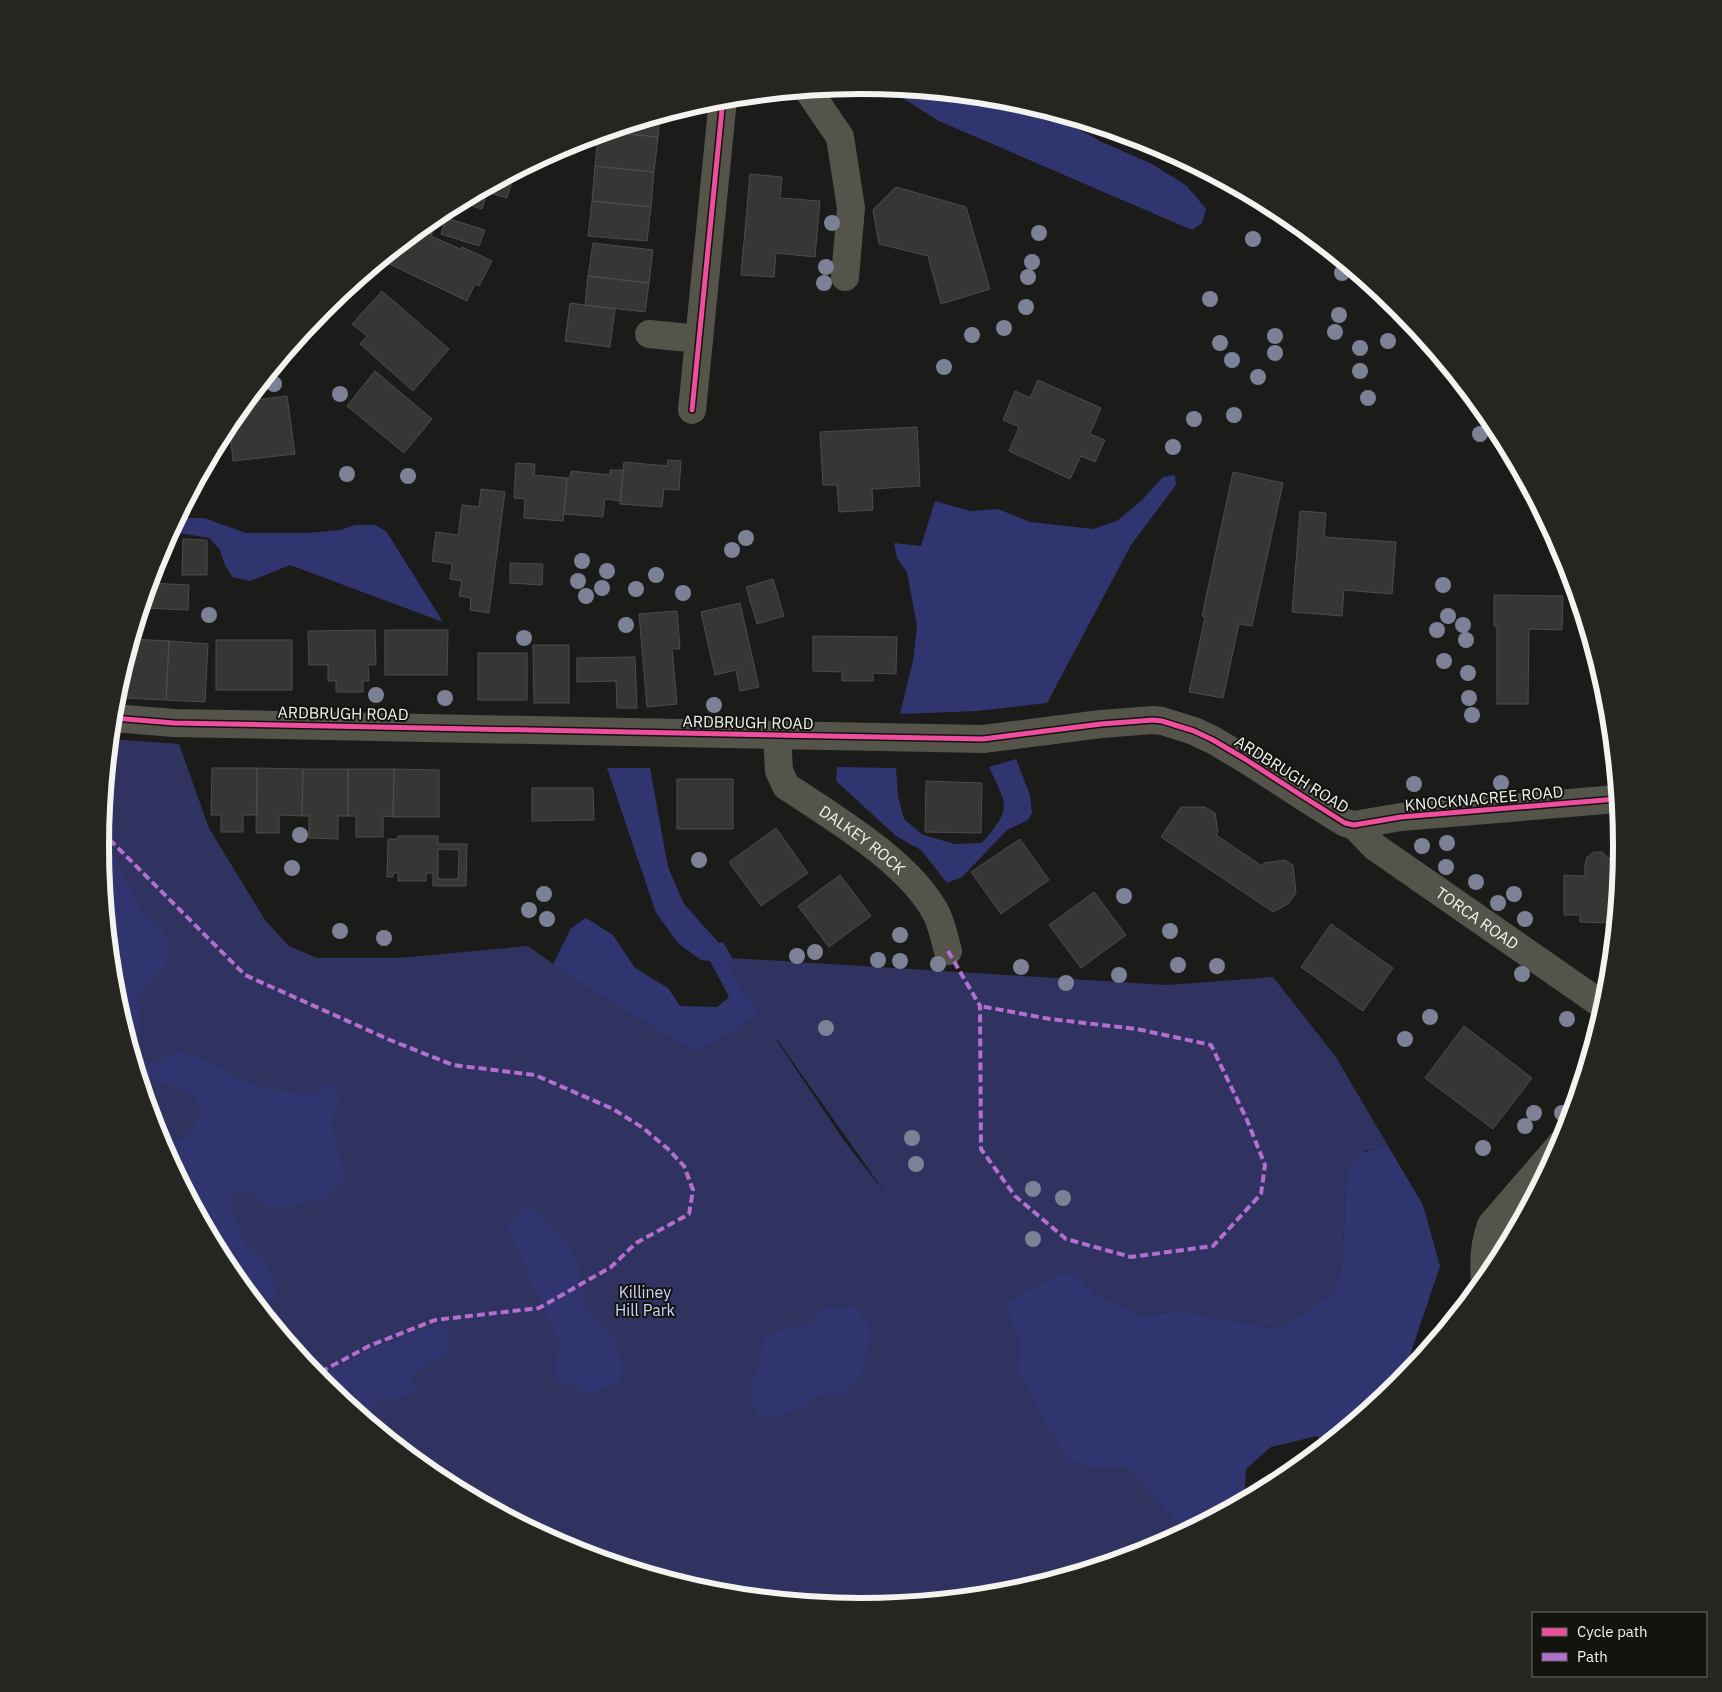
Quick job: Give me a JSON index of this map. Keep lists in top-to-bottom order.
{
  "streets": {
    "street": [
      "ARDBRUGH ROAD",
      "KNOCKNACREE ROAD",
      "DALKEY ROCK",
      "TORCA ROAD"
    ]
  },
  "crossings": [
    ["ARDBRUGH ROAD", "KNOCKNACREE ROAD"],
    ["ARDBRUGH ROAD", "DALKEY ROCK"],
    ["ARDBRUGH ROAD", "TORCA ROAD"],
    ["KNOCKNACREE ROAD", "TORCA ROAD"]
  ],
  "parks": ["Killiney Hill Park"],
  "legend": ["Cycle path", "Path"]
}
